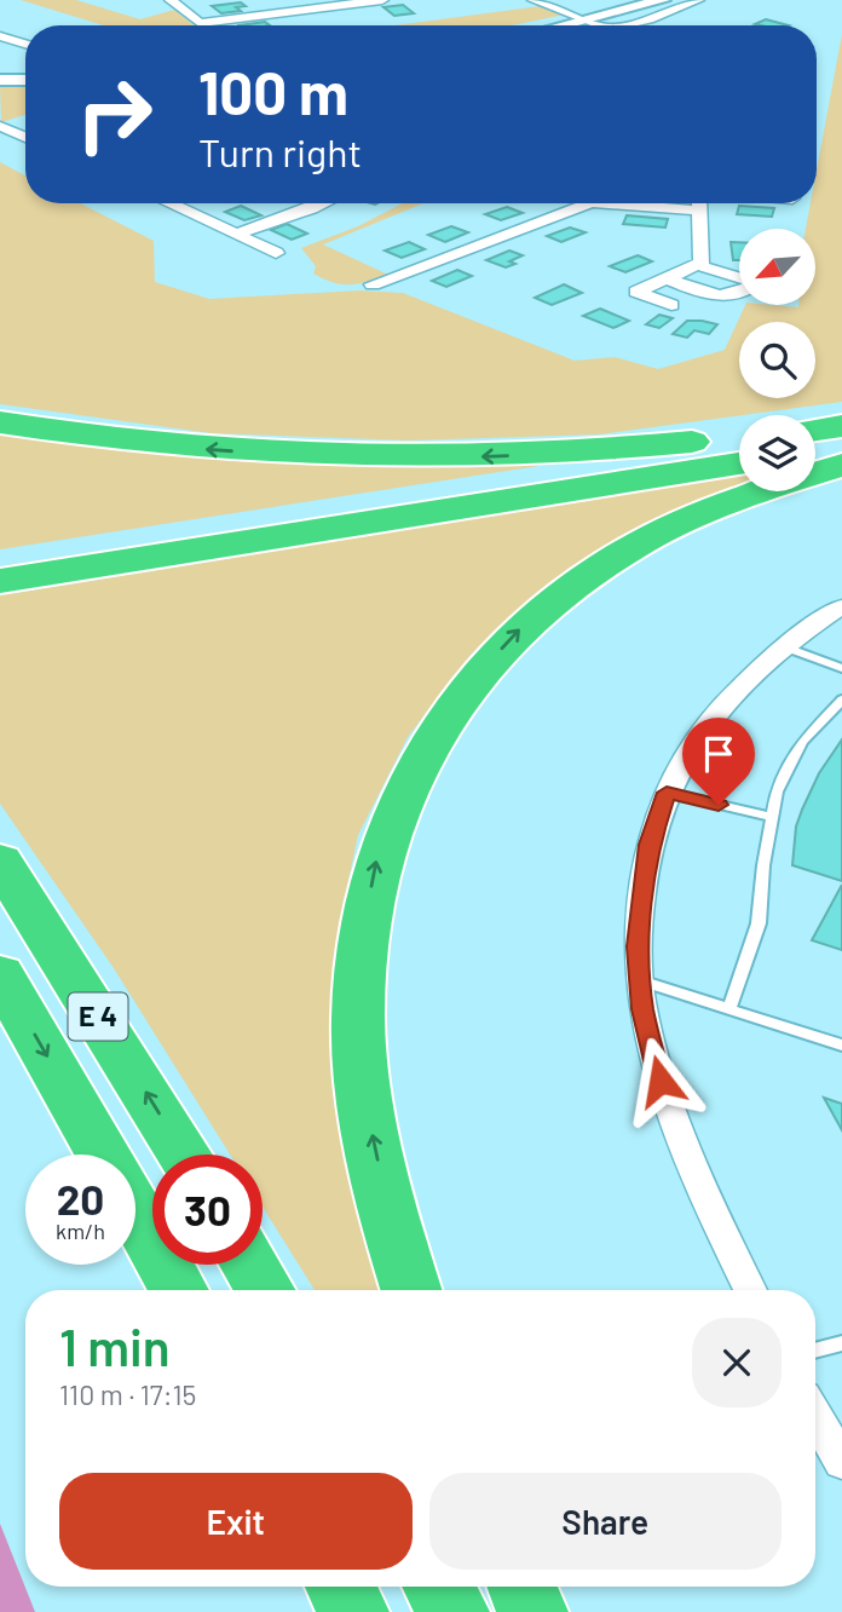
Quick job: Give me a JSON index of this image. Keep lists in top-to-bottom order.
{
  "streets": {
    "highway": ["E 4"]
  },
  "north": "bottom left",
  "page": {
    "turn": ["100 m", "Turn right"],
    "speed": "20 km/h",
    "limit": "30",
    "heading": ["1 min", "110 m · 17:15"],
    "buttons": ["Exit", "Share"]
  }
}
